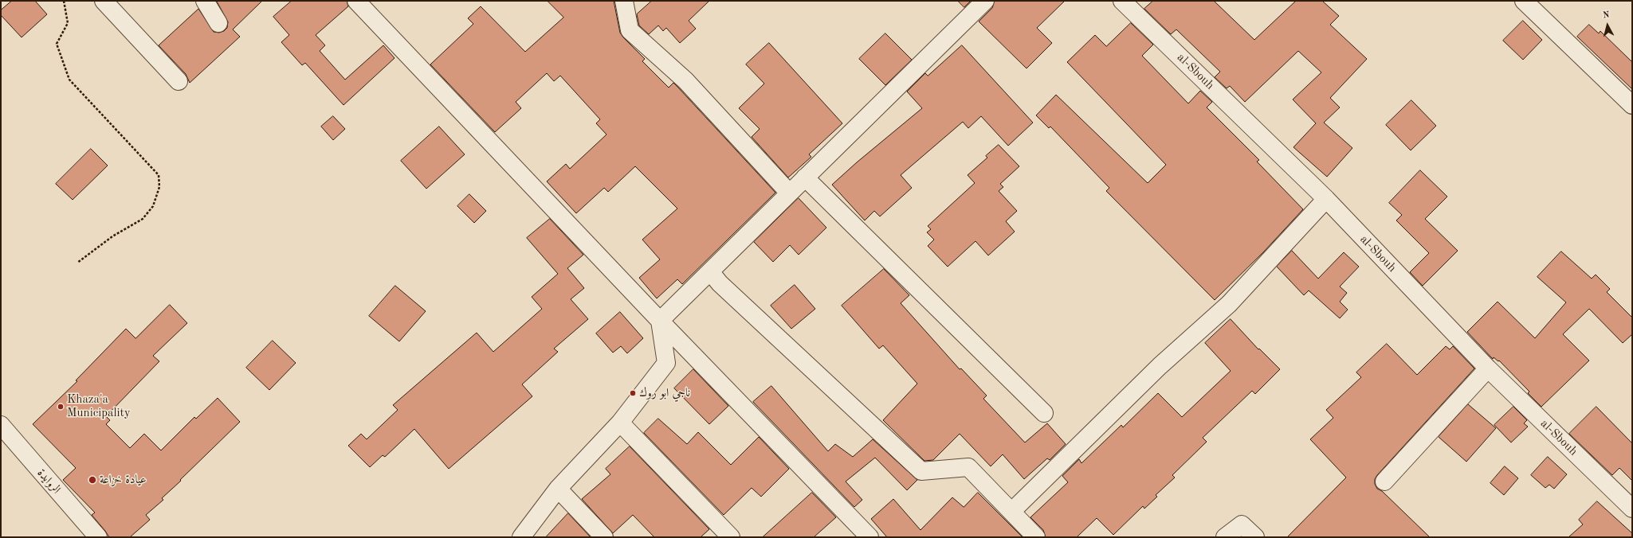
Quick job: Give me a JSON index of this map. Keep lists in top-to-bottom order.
{
  "streets": {
    "street": ["al-Sbouh", "الروايدة"]
  },
  "places": ["ناجي ابو روك", "Khaza'a Municipality", "عيادة خزاعة"],
  "north": "top"
}
